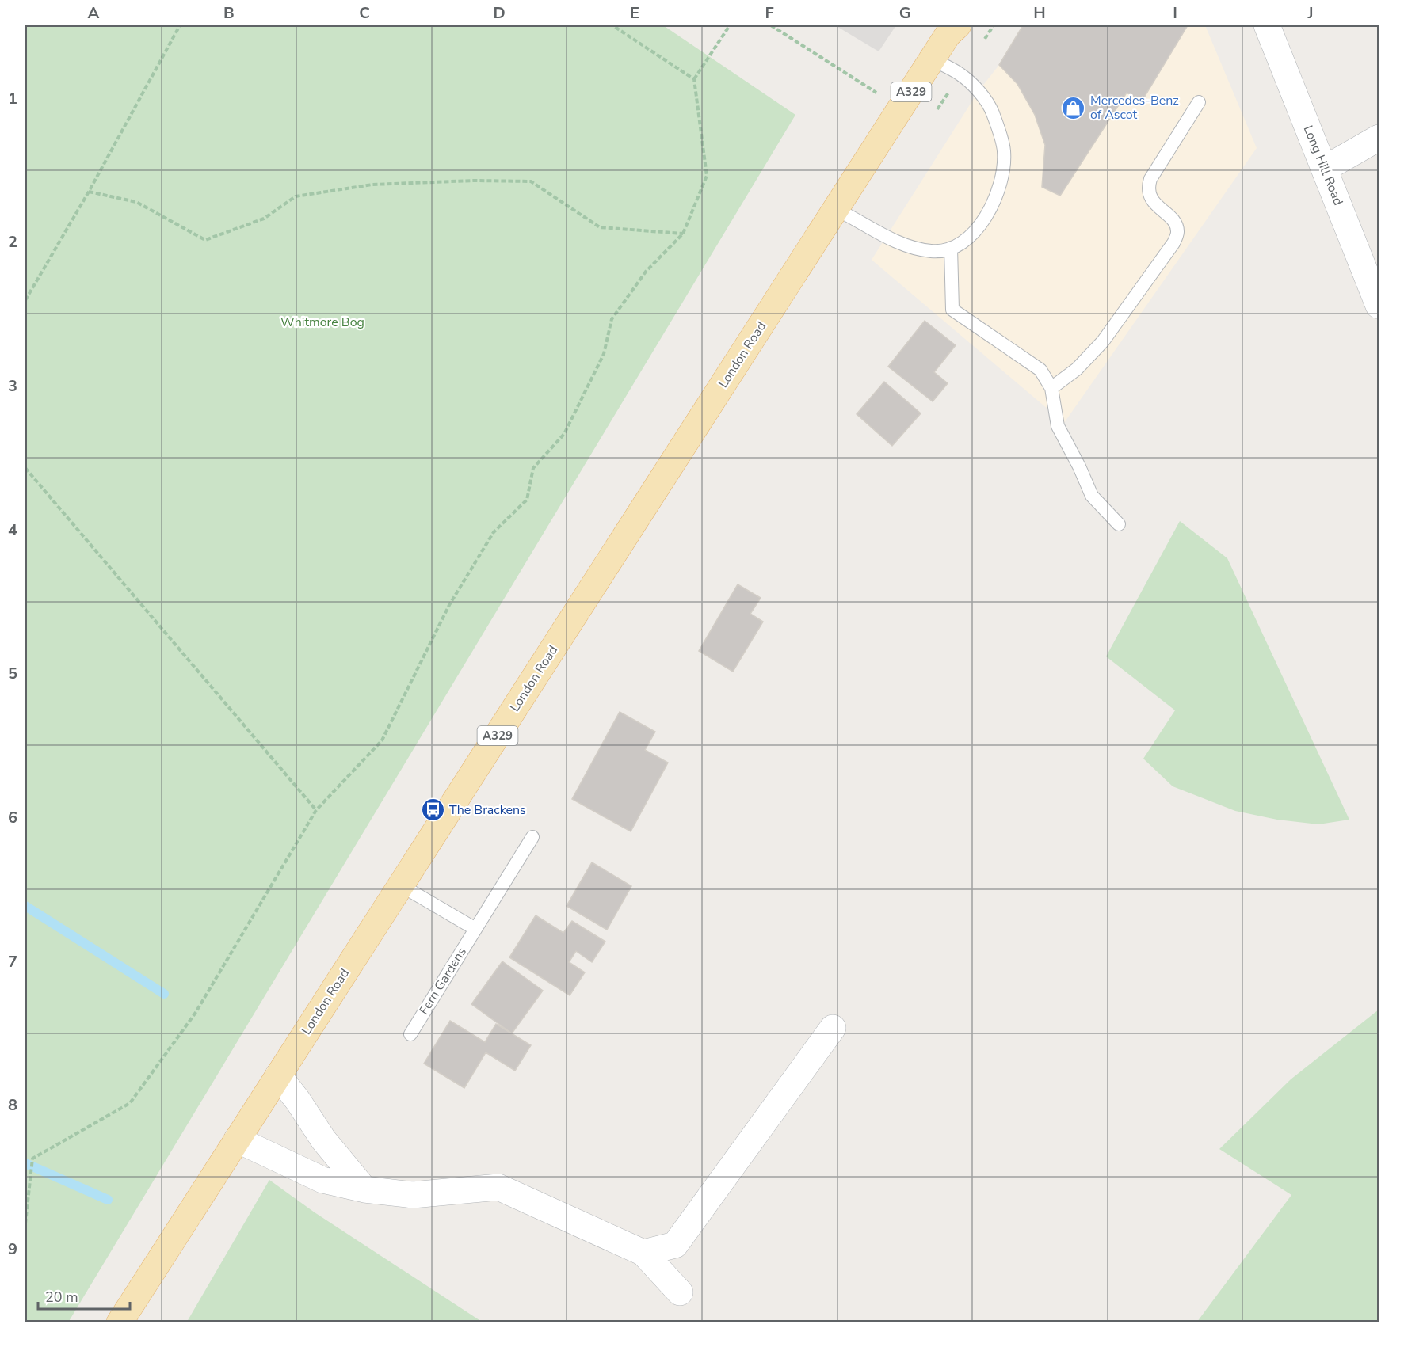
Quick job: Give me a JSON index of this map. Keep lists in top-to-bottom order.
{
  "streets": {
    "main road": ["A329", "London Road"],
    "street": ["Long Hill Road"],
    "lane": ["Fern Gardens"]
  },
  "parks": ["Whitmore Bog"],
  "places": {
    "shop": ["Mercedes-Benz of Ascot"],
    "bus stop": ["The Brackens"]
  },
  "scale_bar": "20 m",
  "grid": {
    "columns": [
      "A",
      "B",
      "C",
      "D",
      "E",
      "F",
      "G",
      "H",
      "I",
      "J"
    ],
    "rows": [
      "1",
      "2",
      "3",
      "4",
      "5",
      "6",
      "7",
      "8",
      "9"
    ]
  }
}
